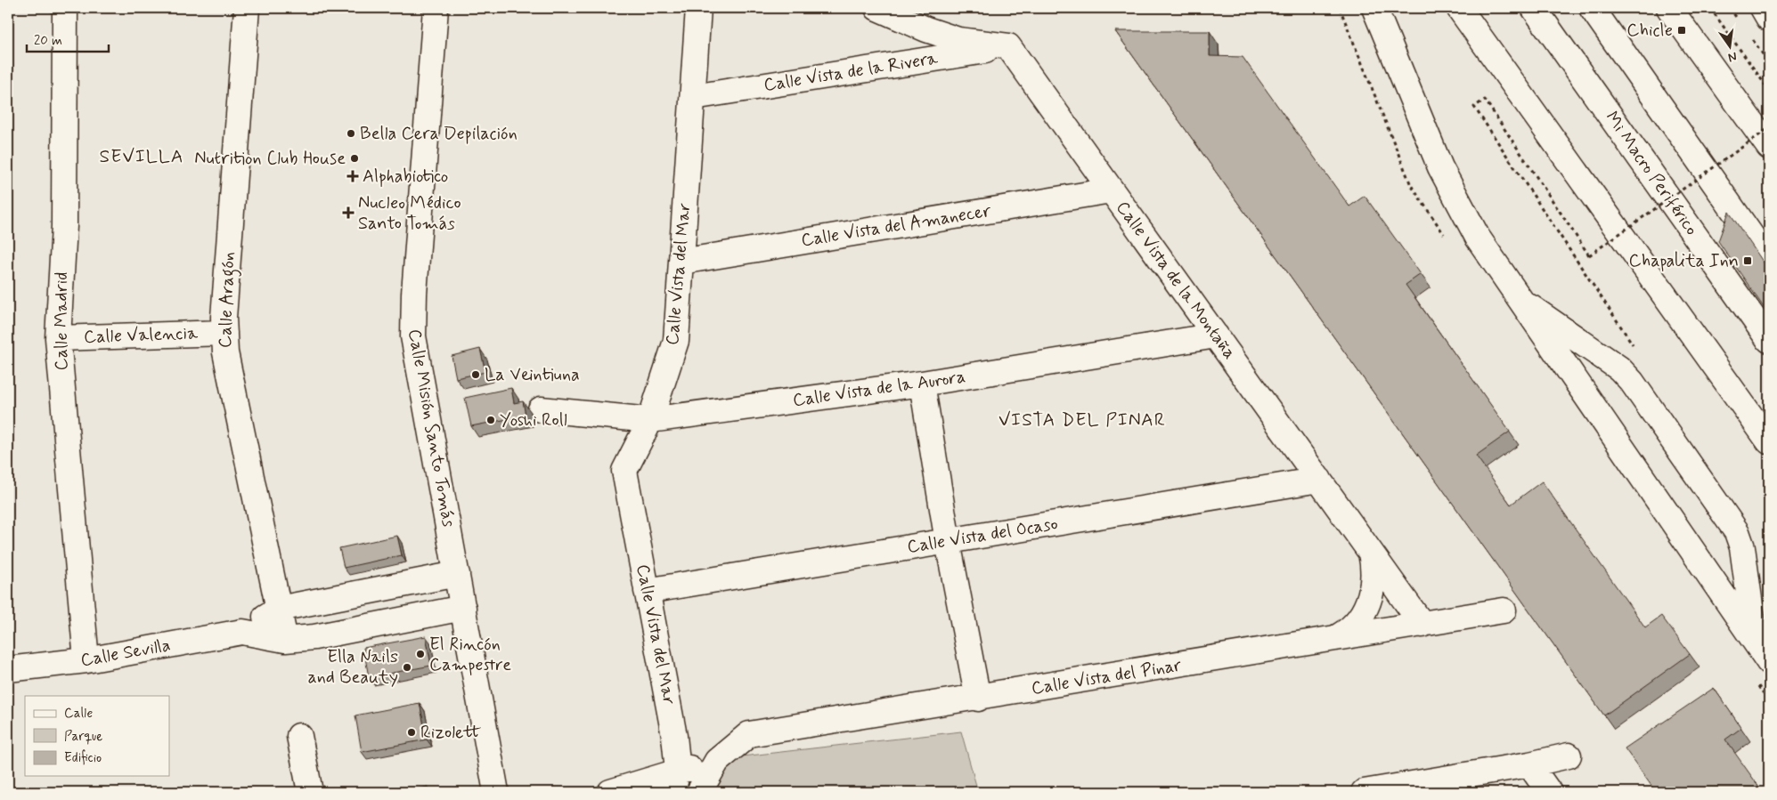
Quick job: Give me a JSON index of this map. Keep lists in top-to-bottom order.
{
  "streets": {
    "main road": [
      "Calle Vista de la Rivera",
      "Mi Macro Periférico",
      "Calle Vista del Amanecer",
      "Calle Vista del Mar",
      "Calle Vista de la Montaña",
      "Calle Aragón",
      "Calle Madrid",
      "Calle Valencia",
      "Calle Vista de la Aurora",
      "Calle Misión Santo Tomás",
      "Calle Vista del Ocaso",
      "Calle Sevilla",
      "Calle Vista del Pinar"
    ]
  },
  "crossings": [
    ["Calle Vista de la Rivera", "Calle Vista del Mar"],
    ["Calle Vista de la Rivera", "Calle Vista de la Montaña"],
    ["Calle Vista del Amanecer", "Calle Vista del Mar"],
    ["Calle Vista del Amanecer", "Calle Vista de la Montaña"],
    ["Calle Vista del Mar", "Calle Vista de la Aurora"],
    ["Calle Vista del Mar", "Calle Vista del Ocaso"],
    ["Calle Vista del Mar", "Calle Vista del Pinar"],
    ["Calle Vista de la Montaña", "Calle Vista de la Aurora"],
    ["Calle Vista de la Montaña", "Calle Vista del Ocaso"],
    ["Calle Vista de la Montaña", "Calle Vista del Pinar"],
    ["Calle Aragón", "Calle Valencia"],
    ["Calle Aragón", "Calle Sevilla"],
    ["Calle Madrid", "Calle Valencia"],
    ["Calle Madrid", "Calle Sevilla"],
    ["Calle Misión Santo Tomás", "Calle Sevilla"]
  ],
  "districts": ["SEVILLA", "VISTA DEL PINAR"],
  "places": {
    "transit": ["Chicle", "Chapalita Inn"],
    "other": [
      "Bella Cera Depilación",
      "Nutrition Club House",
      "La Veintiuna",
      "Yoshi Roll",
      "El Rincón Campestre",
      "Ella Nails and Beauty",
      "Rizolett"
    ],
    "health": ["Alphabiotico", "Nucleo Médico Santo Tomás"]
  },
  "legend": ["Calle", "Parque", "Edificio"],
  "scale_bar": "20 m",
  "north": "bottom"
}
